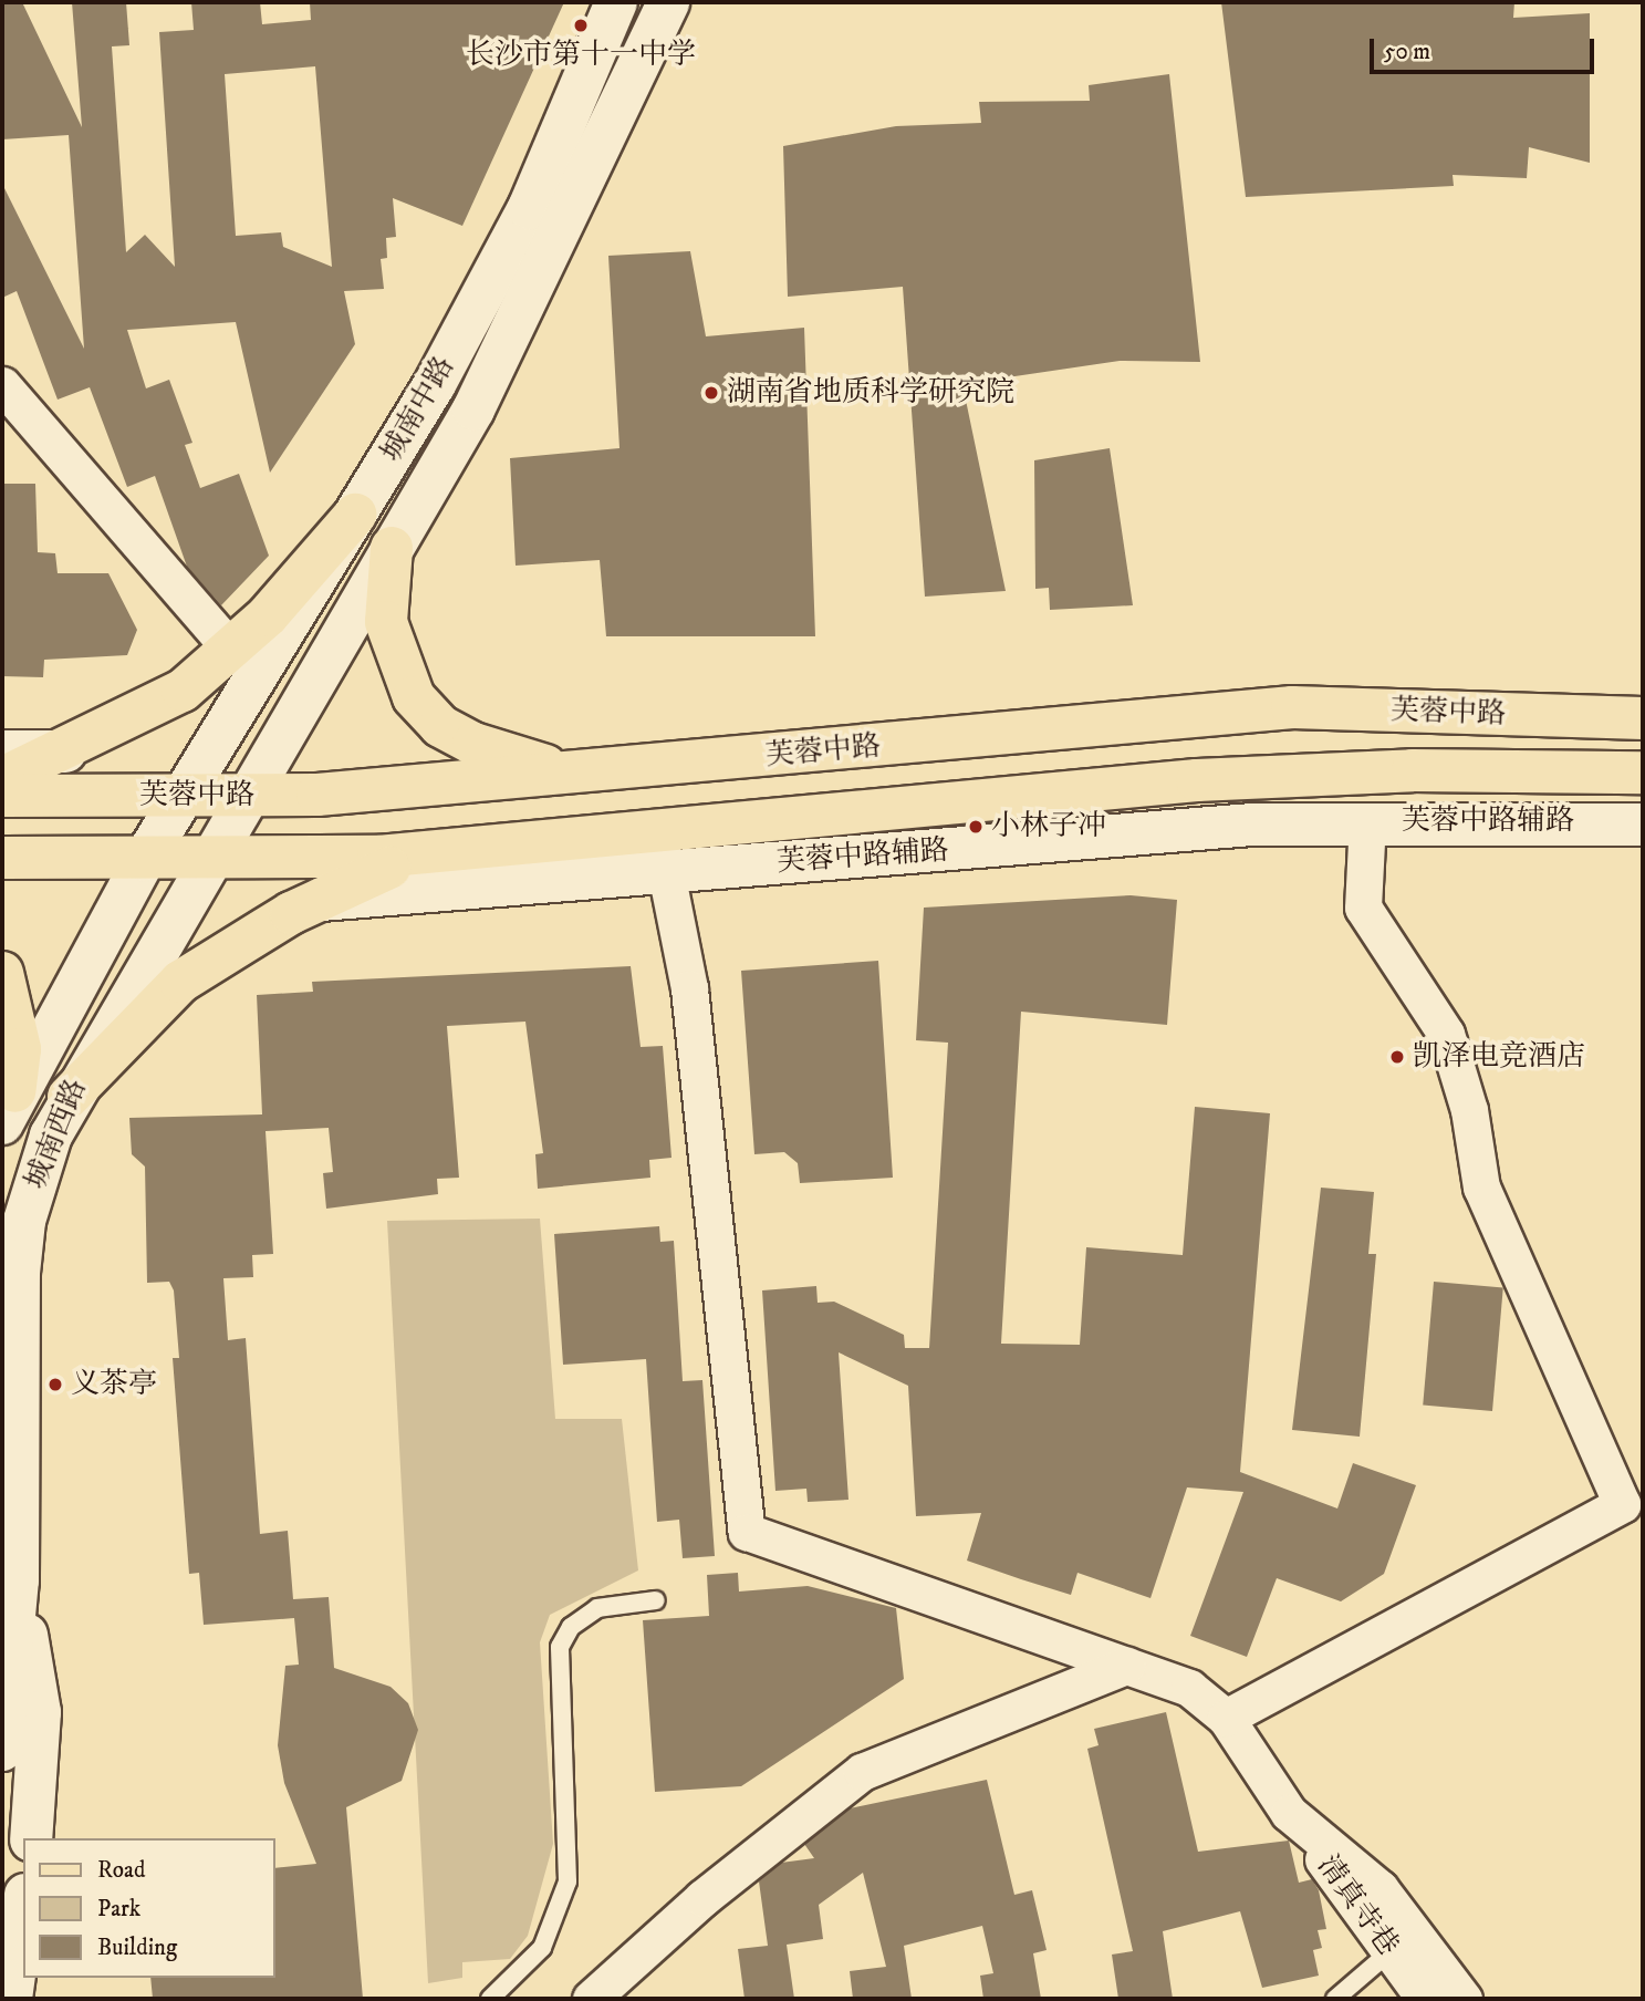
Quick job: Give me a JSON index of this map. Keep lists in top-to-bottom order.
{
  "streets": {
    "main road": [
      "城南中路",
      "芙蓉中路",
      "芙蓉中路辅路",
      "城南西路"
    ],
    "street": ["清真寺巷"]
  },
  "crossings": [
    ["城南中路", "芙蓉中路"],
    ["城南中路", "城南西路"],
    ["芙蓉中路", "芙蓉中路辅路"],
    ["芙蓉中路", "城南西路"]
  ],
  "places": [
    "长沙市第十一中学",
    "湖南省地质科学研究院",
    "小林子冲",
    "凯泽电竞酒店",
    "义茶亭"
  ],
  "legend": ["Road", "Park", "Building"],
  "scale_bar": "50 m"
}
